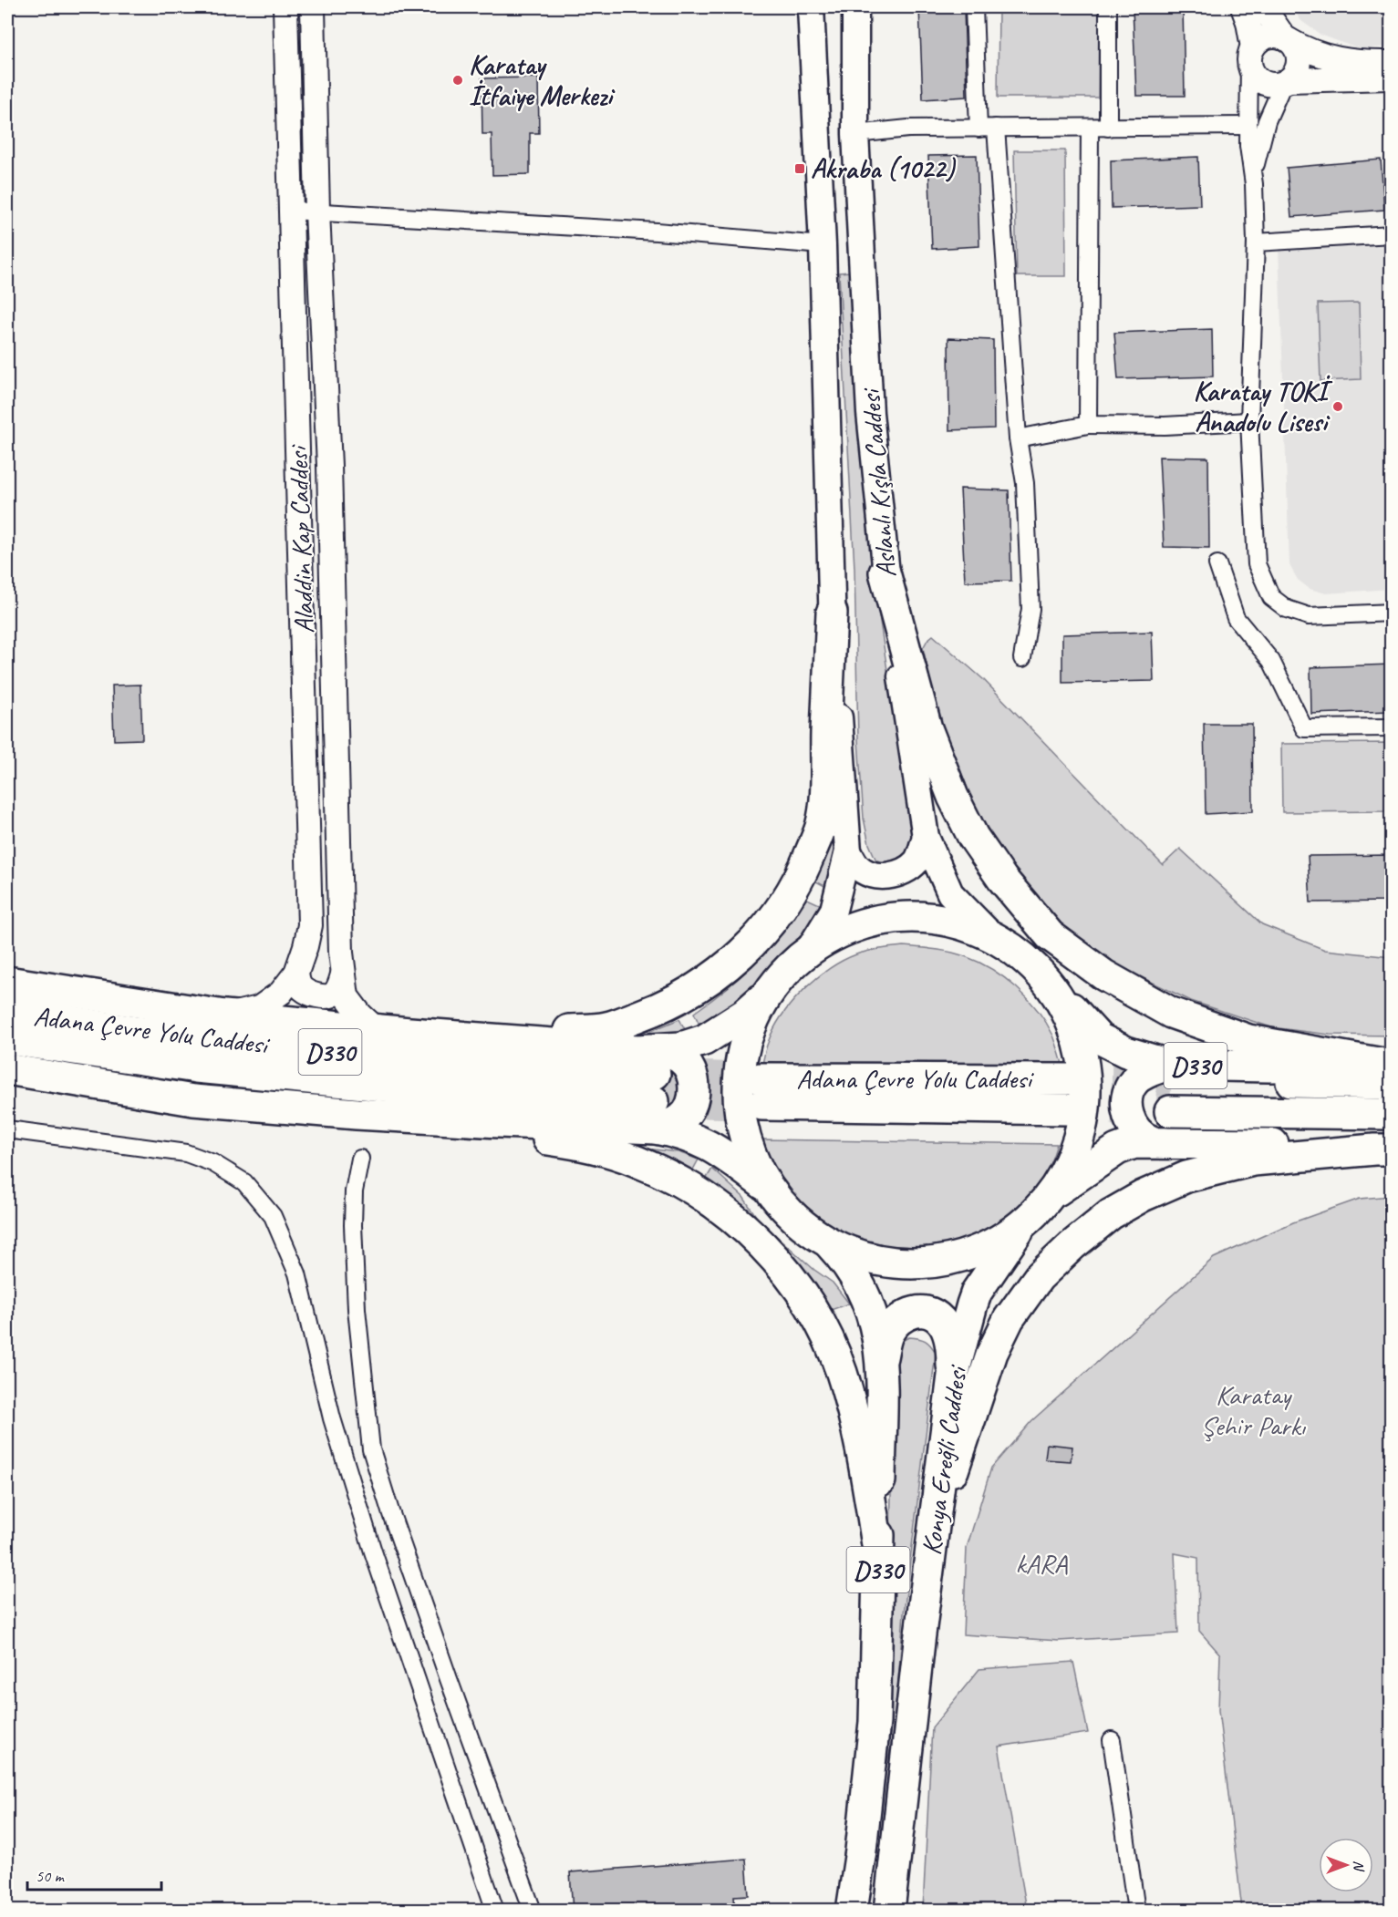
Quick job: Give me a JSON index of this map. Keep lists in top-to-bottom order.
{
  "streets": {
    "highway": ["Adana Çevre Yolu Caddesi", "D330", "Konya Ereğli Caddesi"],
    "main road": ["Aslanlı Kışla Caddesi"],
    "street": ["Aladdin Kap Caddesi"]
  },
  "crossings": [
    ["D330", "Konya Ereğli Caddesi"]
  ],
  "parks": ["Karatay Şehir Parkı", "kARA"],
  "places": {
    "other": ["Karatay İtfaiye Merkezi", "Karatay TOKİ Anadolu Lisesi"],
    "transit": ["Akraba (1022)"]
  },
  "scale_bar": "50 m",
  "north": "right"
}
